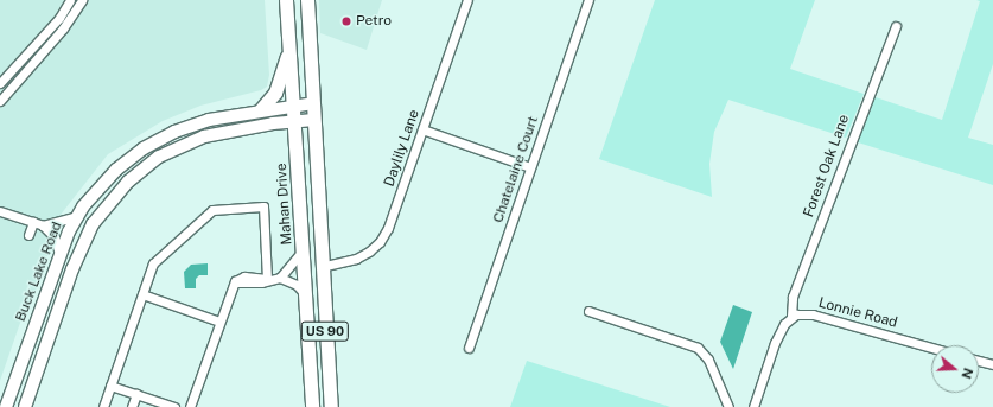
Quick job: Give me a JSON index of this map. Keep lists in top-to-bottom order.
{
  "streets": {
    "main road": ["Mahan Drive", "Buck Lake Road", "US 90"],
    "street": [
      "Daylily Lane",
      "Forest Oak Lane",
      "Chatelaine Court",
      "Lonnie Road"
    ]
  },
  "crossings": [
    ["Daylily Lane", "US 90"],
    ["Forest Oak Lane", "Lonnie Road"],
    ["Mahan Drive", "Buck Lake Road"],
    ["Buck Lake Road", "US 90"]
  ],
  "places": ["Petro"],
  "north": "right"
}
